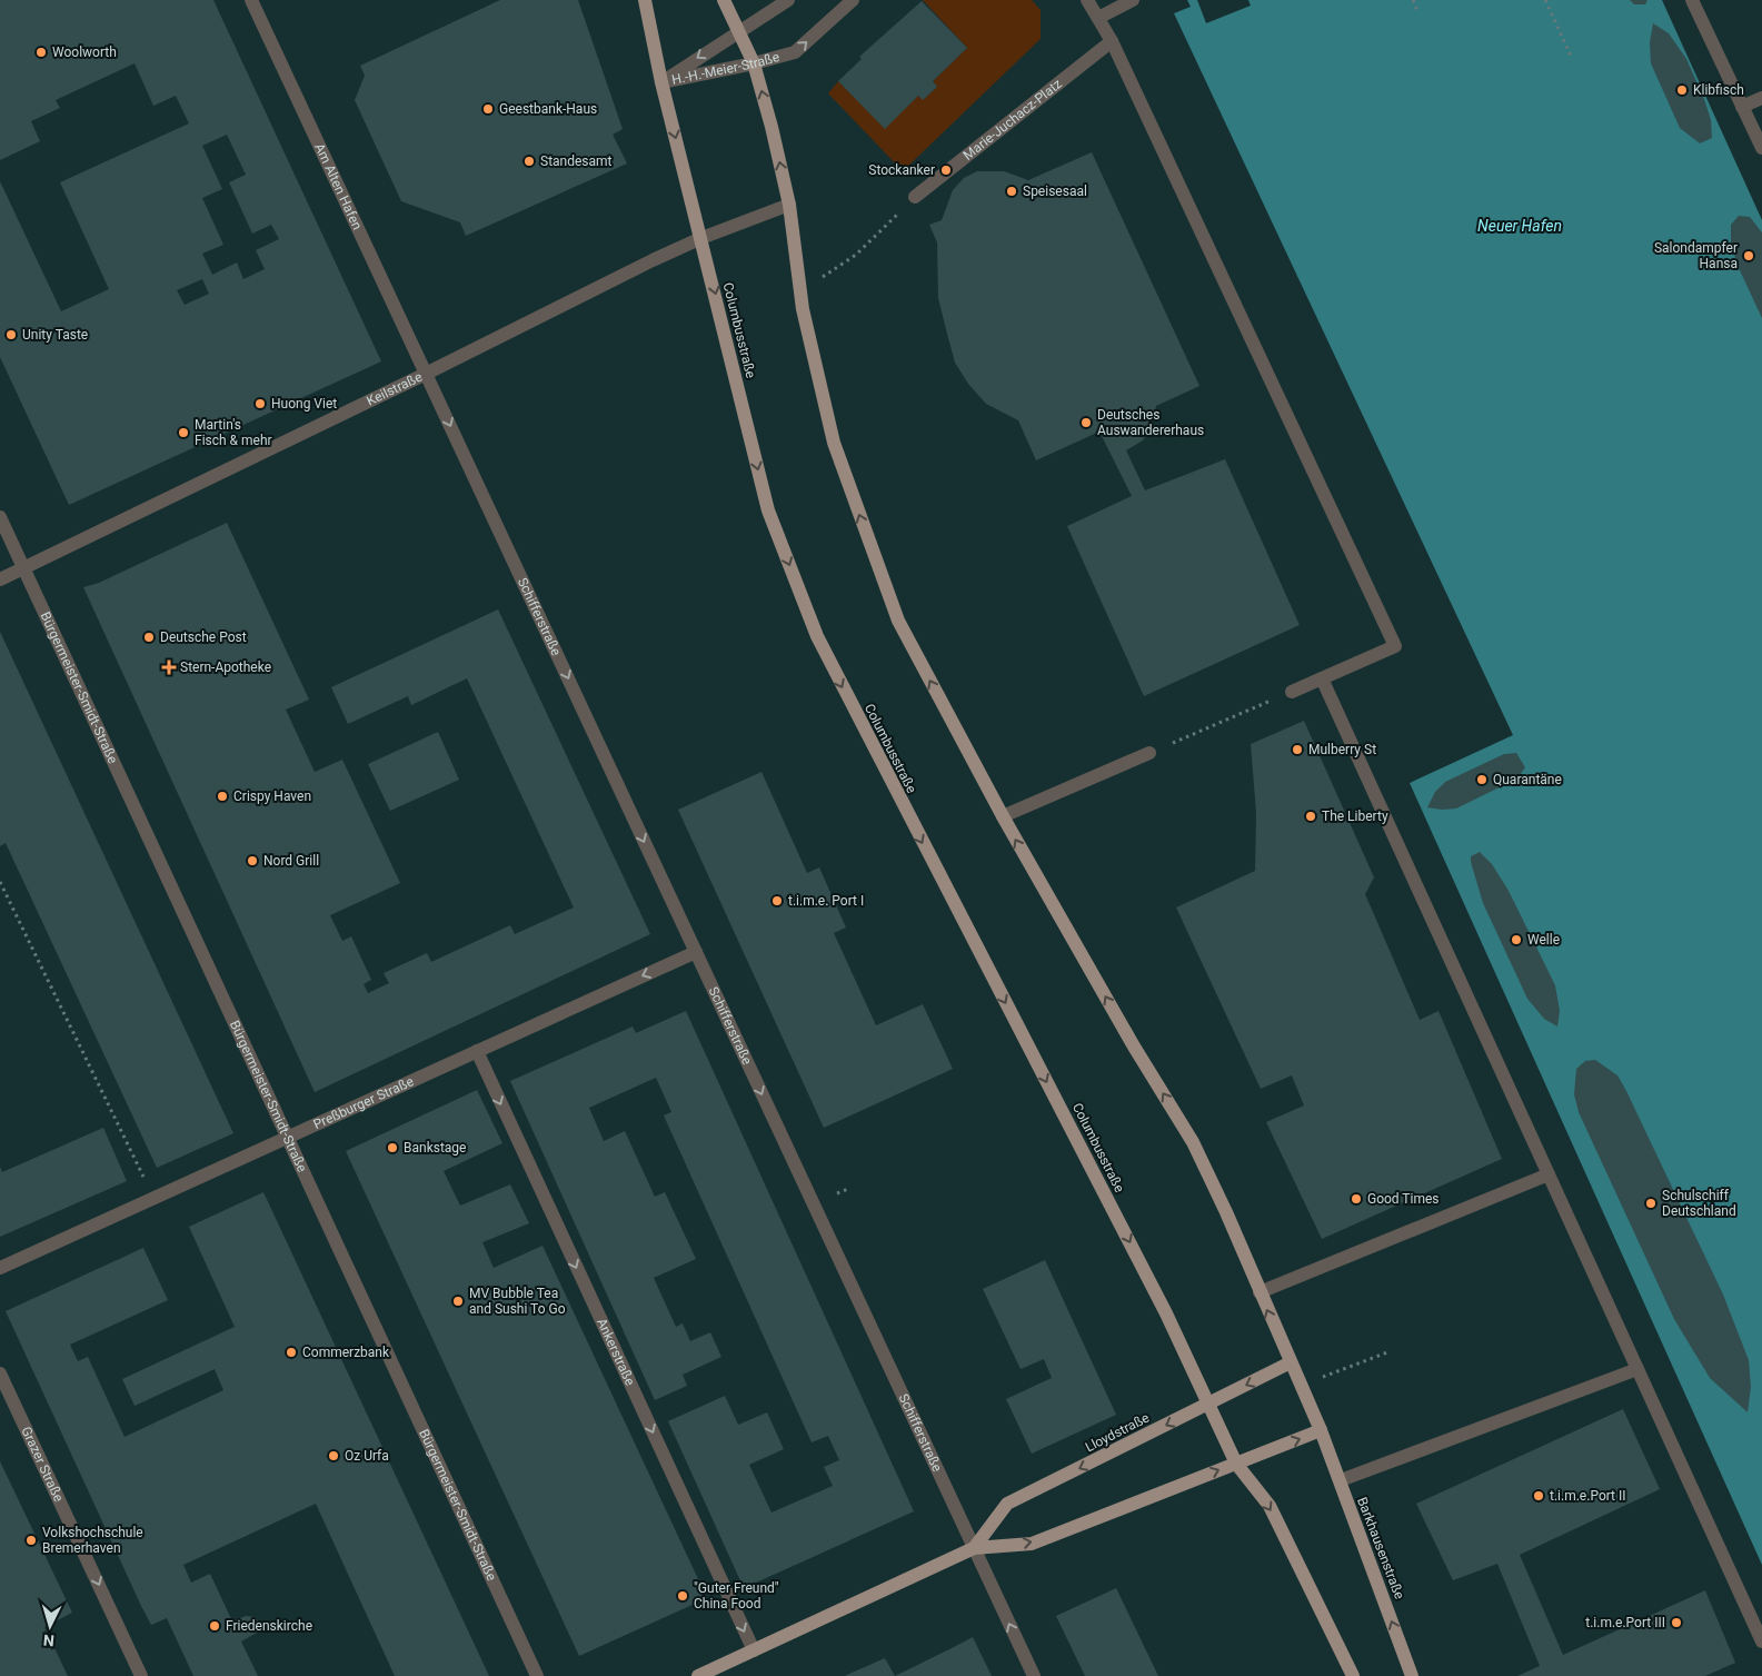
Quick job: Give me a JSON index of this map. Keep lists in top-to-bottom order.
{
  "streets": {
    "main road": ["Columbusstraße", "Lloydstraße", "Barkhausenstraße"],
    "street": [
      "H.-H.-Meier-Straße",
      "Marie-Juchacz-Platz",
      "Am Alten Hafen",
      "Keilstraße",
      "Schifferstraße",
      "Bürgermeister-Smidt-Straße",
      "Preßburger Straße",
      "Ankerstraße",
      "Grazer Straße"
    ]
  },
  "crossings": [
    ["H.-H.-Meier-Straße", "Columbusstraße"],
    ["Am Alten Hafen", "Keilstraße"],
    ["Am Alten Hafen", "Schifferstraße"],
    ["Columbusstraße", "Keilstraße"],
    ["Columbusstraße", "Lloydstraße"],
    ["Keilstraße", "Schifferstraße"],
    ["Keilstraße", "Bürgermeister-Smidt-Straße"],
    ["Schifferstraße", "Preßburger Straße"],
    ["Schifferstraße", "Lloydstraße"],
    ["Bürgermeister-Smidt-Straße", "Preßburger Straße"],
    ["Preßburger Straße", "Ankerstraße"],
    ["Ankerstraße", "Lloydstraße"],
    ["Lloydstraße", "Barkhausenstraße"]
  ],
  "one_way": ["Schifferstraße", "Ankerstraße", "Grazer Straße"],
  "water": ["Neuer Hafen"],
  "places": {
    "other": [
      "Woolworth",
      "Klibfisch",
      "Geestbank-Haus",
      "Standesamt",
      "Stockanker",
      "Speisesaal",
      "Salondampfer Hansa",
      "Unity Taste",
      "Huong Viet",
      "Deutsches Auswandererhaus",
      "Martin's Fisch & mehr",
      "Deutsche Post",
      "Mulberry St",
      "Quarantäne",
      "Crispy Haven",
      "The Liberty",
      "Nord Grill",
      "t.i.m.e. Port I",
      "Welle",
      "Bankstage",
      "Good Times",
      "Schulschiff Deutschland",
      "MV Bubble Tea and Sushi To Go",
      "Commerzbank",
      "Oz Urfa",
      "t.i.m.e.Port II",
      "Volkshochschule Bremerhaven",
      "\"Guter Freund\" China Food",
      "t.i.m.e.Port III",
      "Friedenskirche"
    ],
    "health": ["Stern-Apotheke"]
  },
  "north": "bottom"
}
